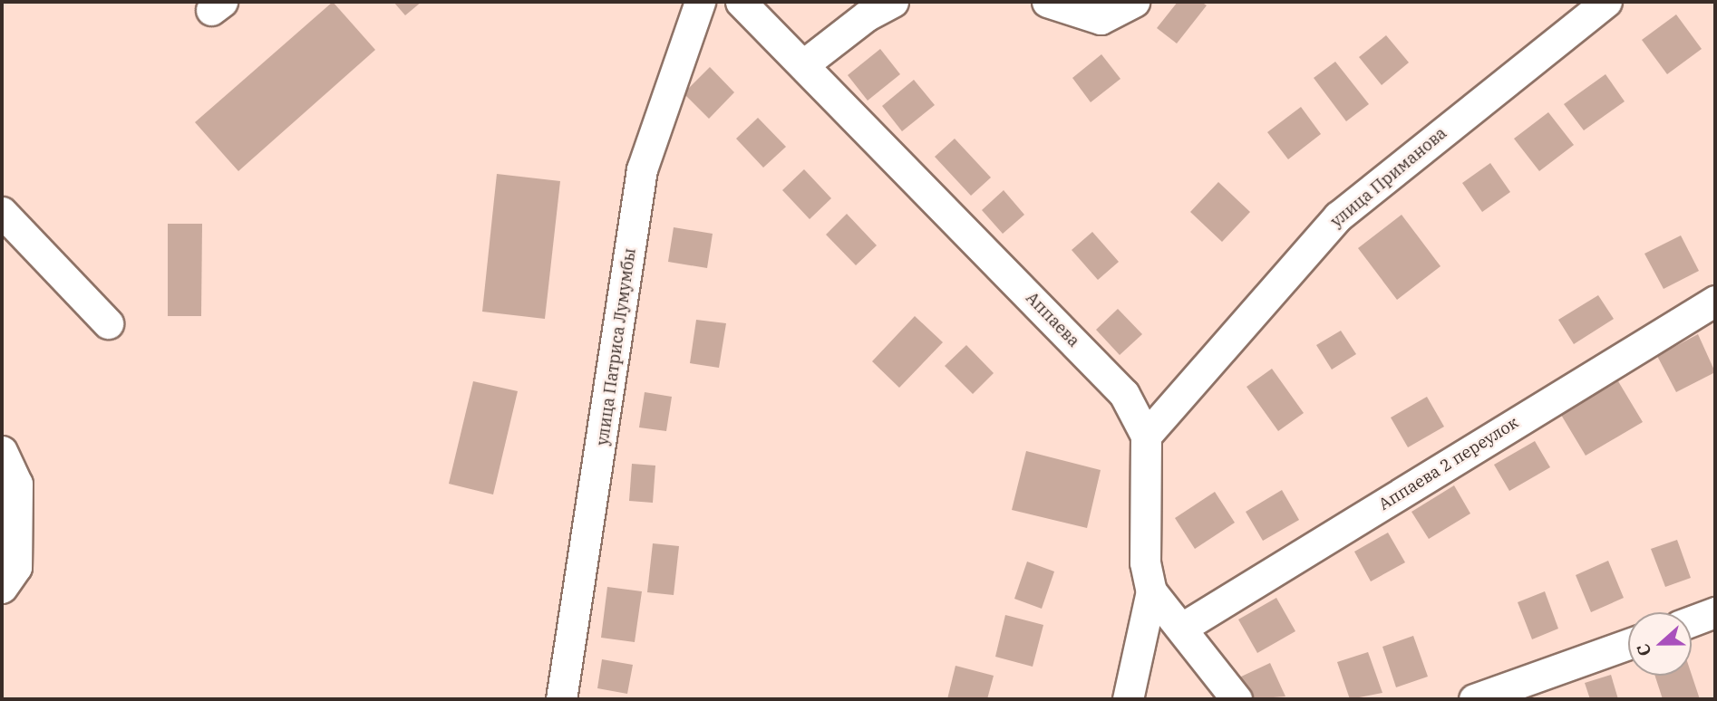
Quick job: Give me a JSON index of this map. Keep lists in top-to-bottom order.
{
  "streets": {
    "street": [
      "улица Приманова",
      "Аппаева",
      "улица Патриса Лумумбы",
      "Аппаева 2 переулок"
    ]
  },
  "crossings": [
    ["улица Приманова", "Аппаева"],
    ["Аппаева", "Аппаева 2 переулок"]
  ],
  "north": "left"
}
